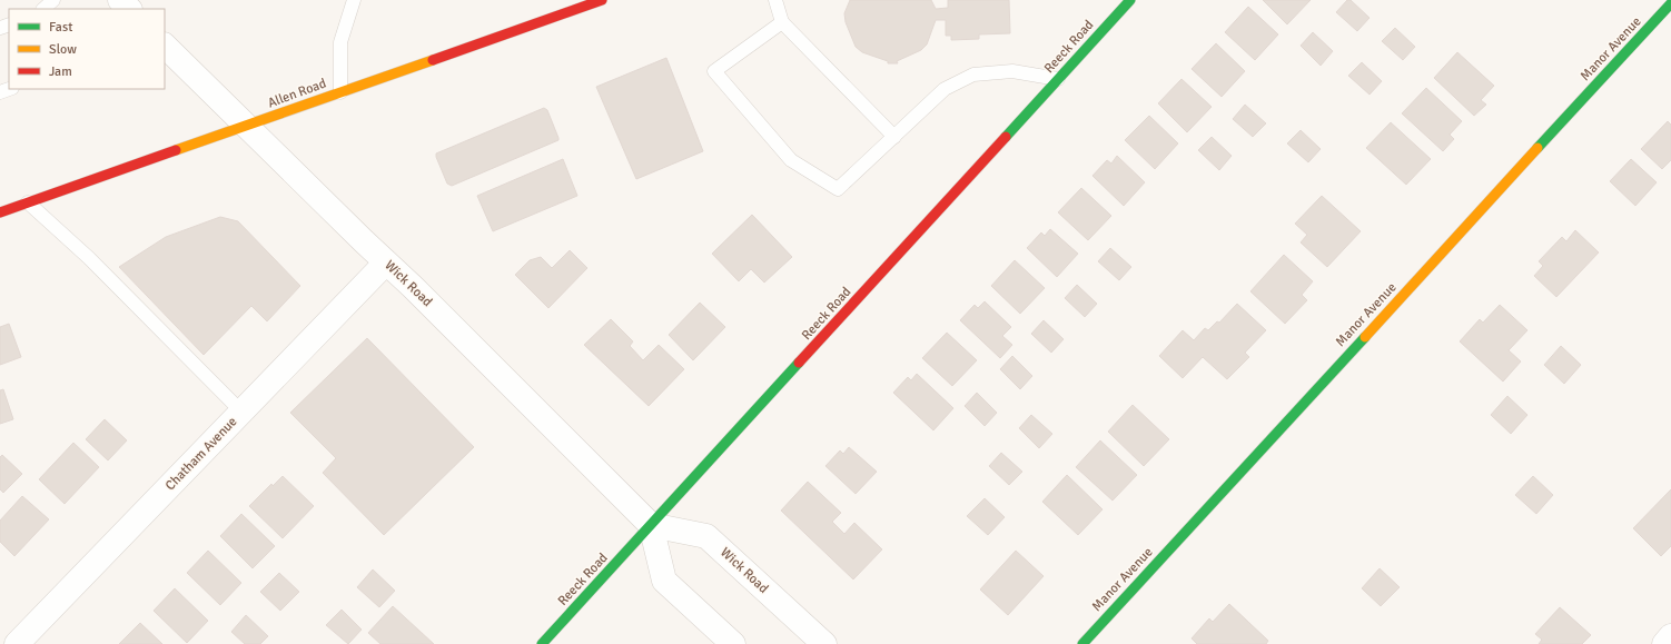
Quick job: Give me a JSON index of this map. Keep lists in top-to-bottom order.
{
  "streets": {
    "street": [
      "Reeck Road",
      "Manor Avenue",
      "Allen Road",
      "Wick Road",
      "Chatham Avenue"
    ]
  },
  "crossings": [
    ["Reeck Road", "Wick Road"],
    ["Allen Road", "Wick Road"],
    ["Wick Road", "Chatham Avenue"]
  ],
  "legend": ["Fast", "Slow", "Jam"]
}
